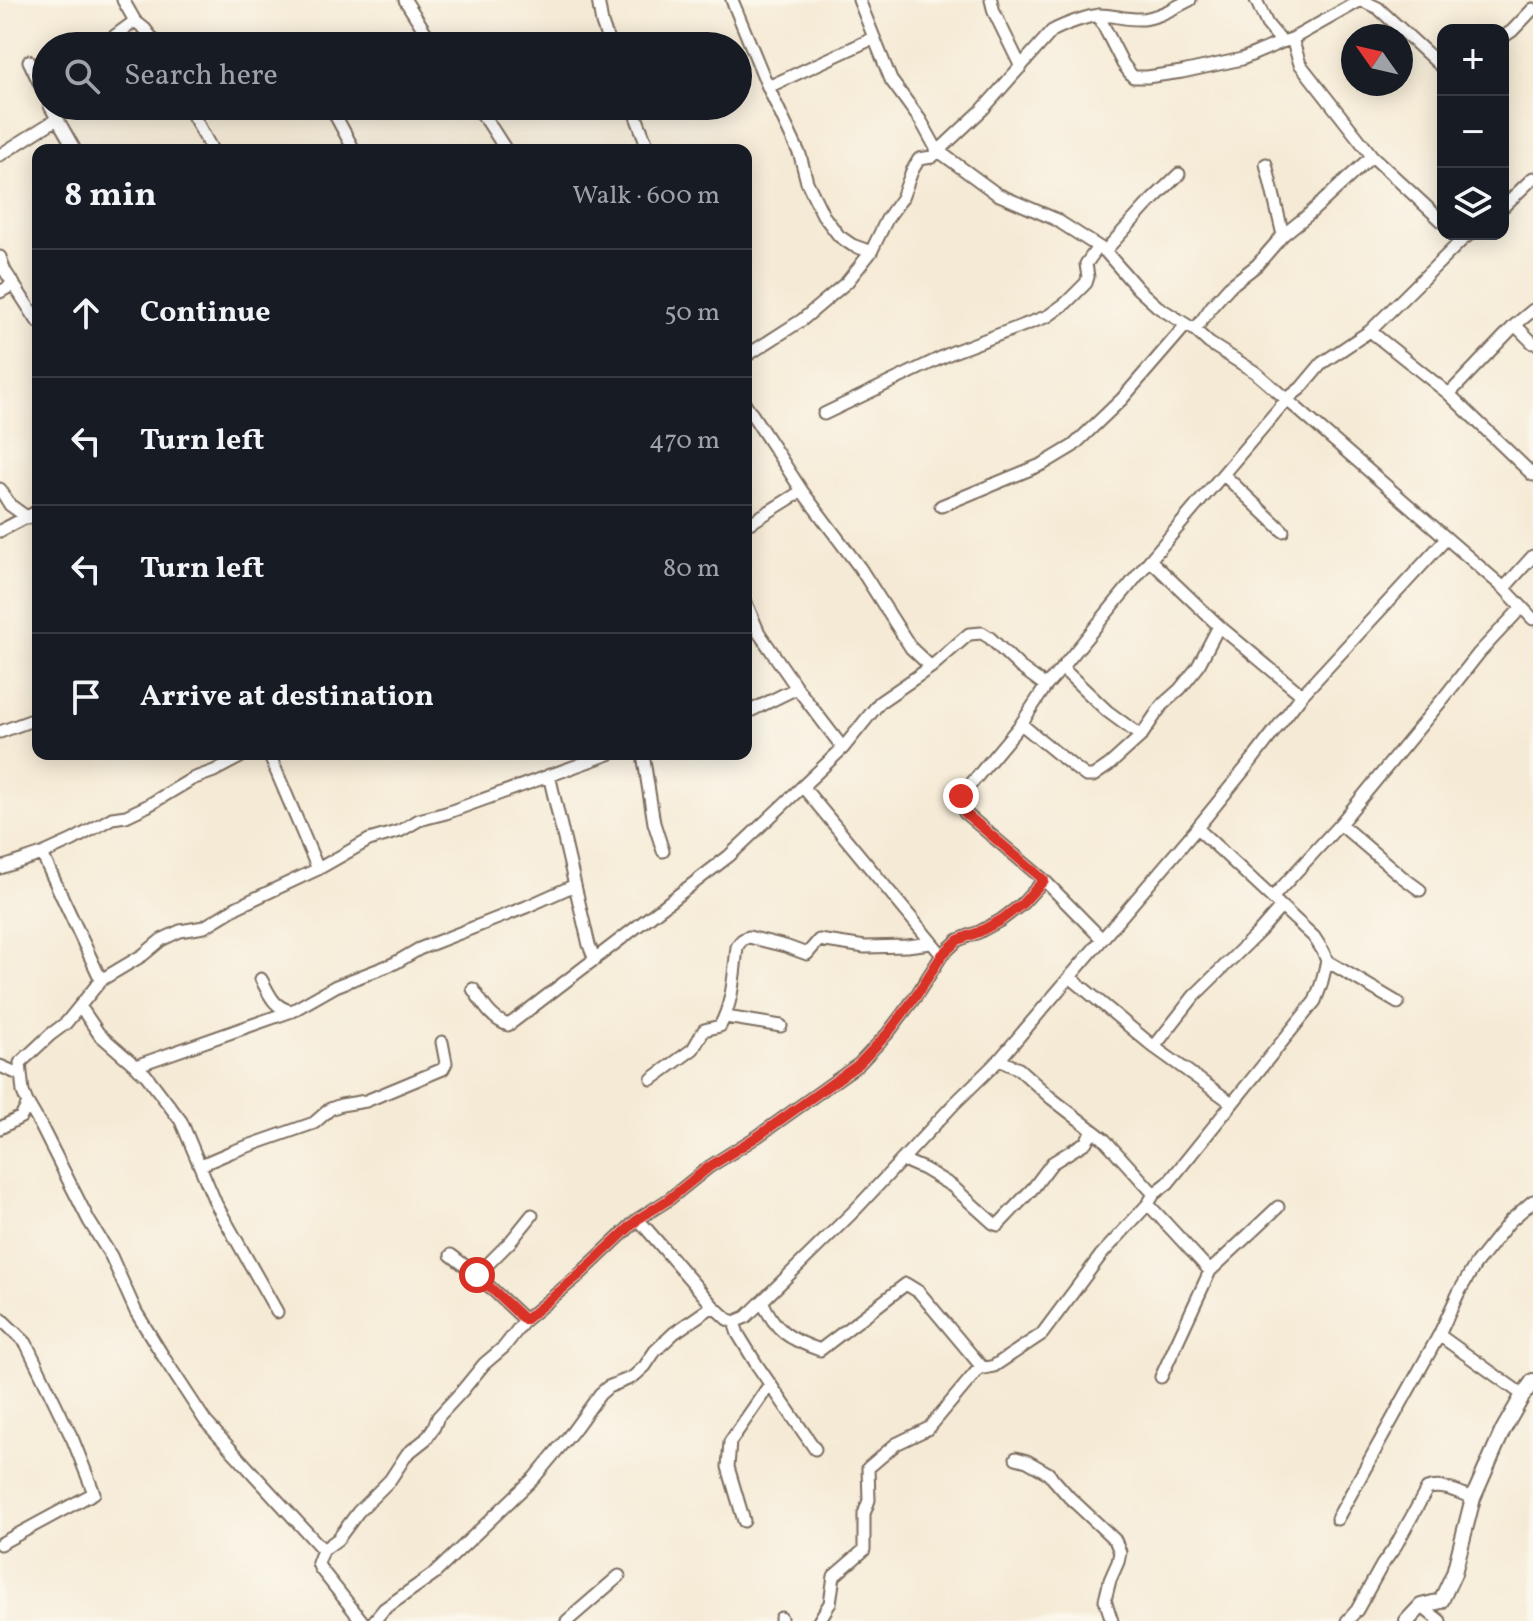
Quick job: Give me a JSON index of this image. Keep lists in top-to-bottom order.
{
  "north": "top left",
  "page": {
    "map_buttons": ["+", "−"],
    "search": "Search here",
    "heading": ["8 min", "Walk · 600 m"],
    "list": [
      ["Continue", "50 m"],
      ["Turn left", "470 m"],
      ["Turn left", "80 m"],
      "Arrive at destination"
    ]
  }
}
